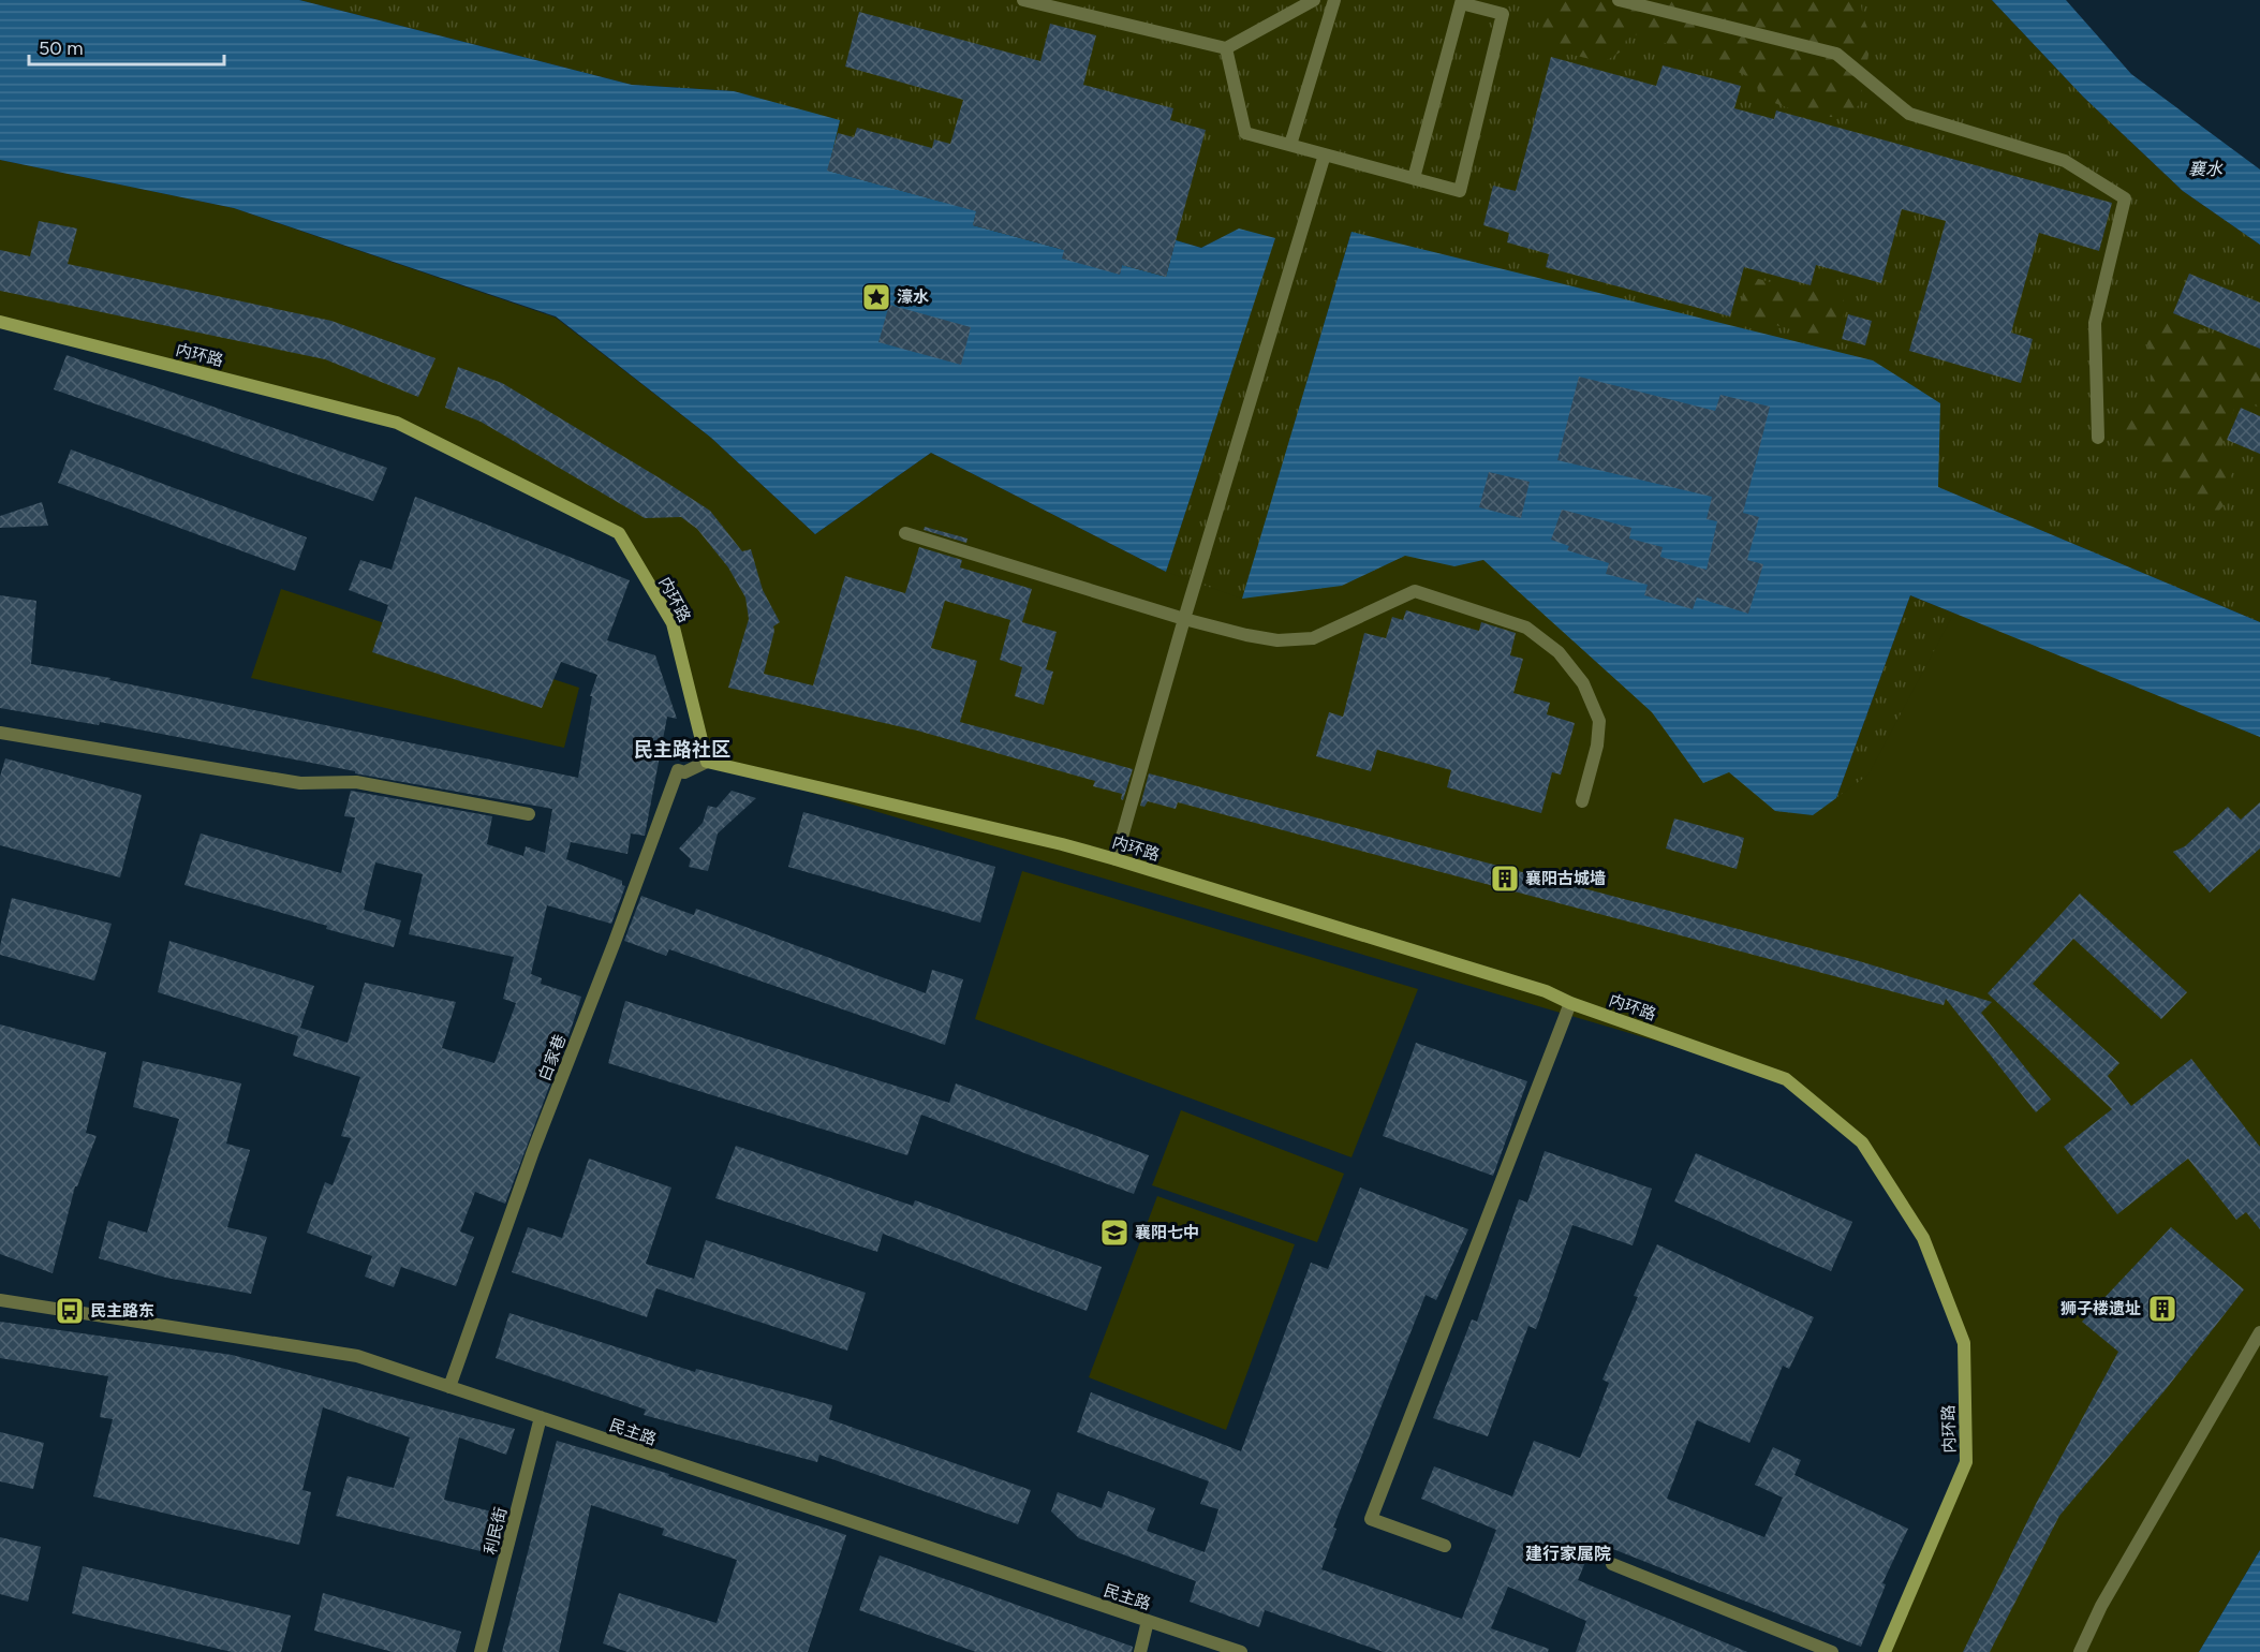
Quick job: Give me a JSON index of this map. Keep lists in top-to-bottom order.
{
  "streets": {
    "street": [
      "内环路",
      "白家巷",
      "民主路",
      "利民街"
    ]
  },
  "crossings": [
    ["内环路", "白家巷"],
    ["白家巷", "民主路"],
    ["民主路", "利民街"]
  ],
  "districts": ["民主路社区", "建行家属院"],
  "water": ["襄水"],
  "places": {
    "place": ["濠水"],
    "building": ["襄阳古城墙", "狮子楼遗址"],
    "school or university": ["襄阳七中"],
    "bus stop": ["民主路东"]
  },
  "scale_bar": "50 m"
}
